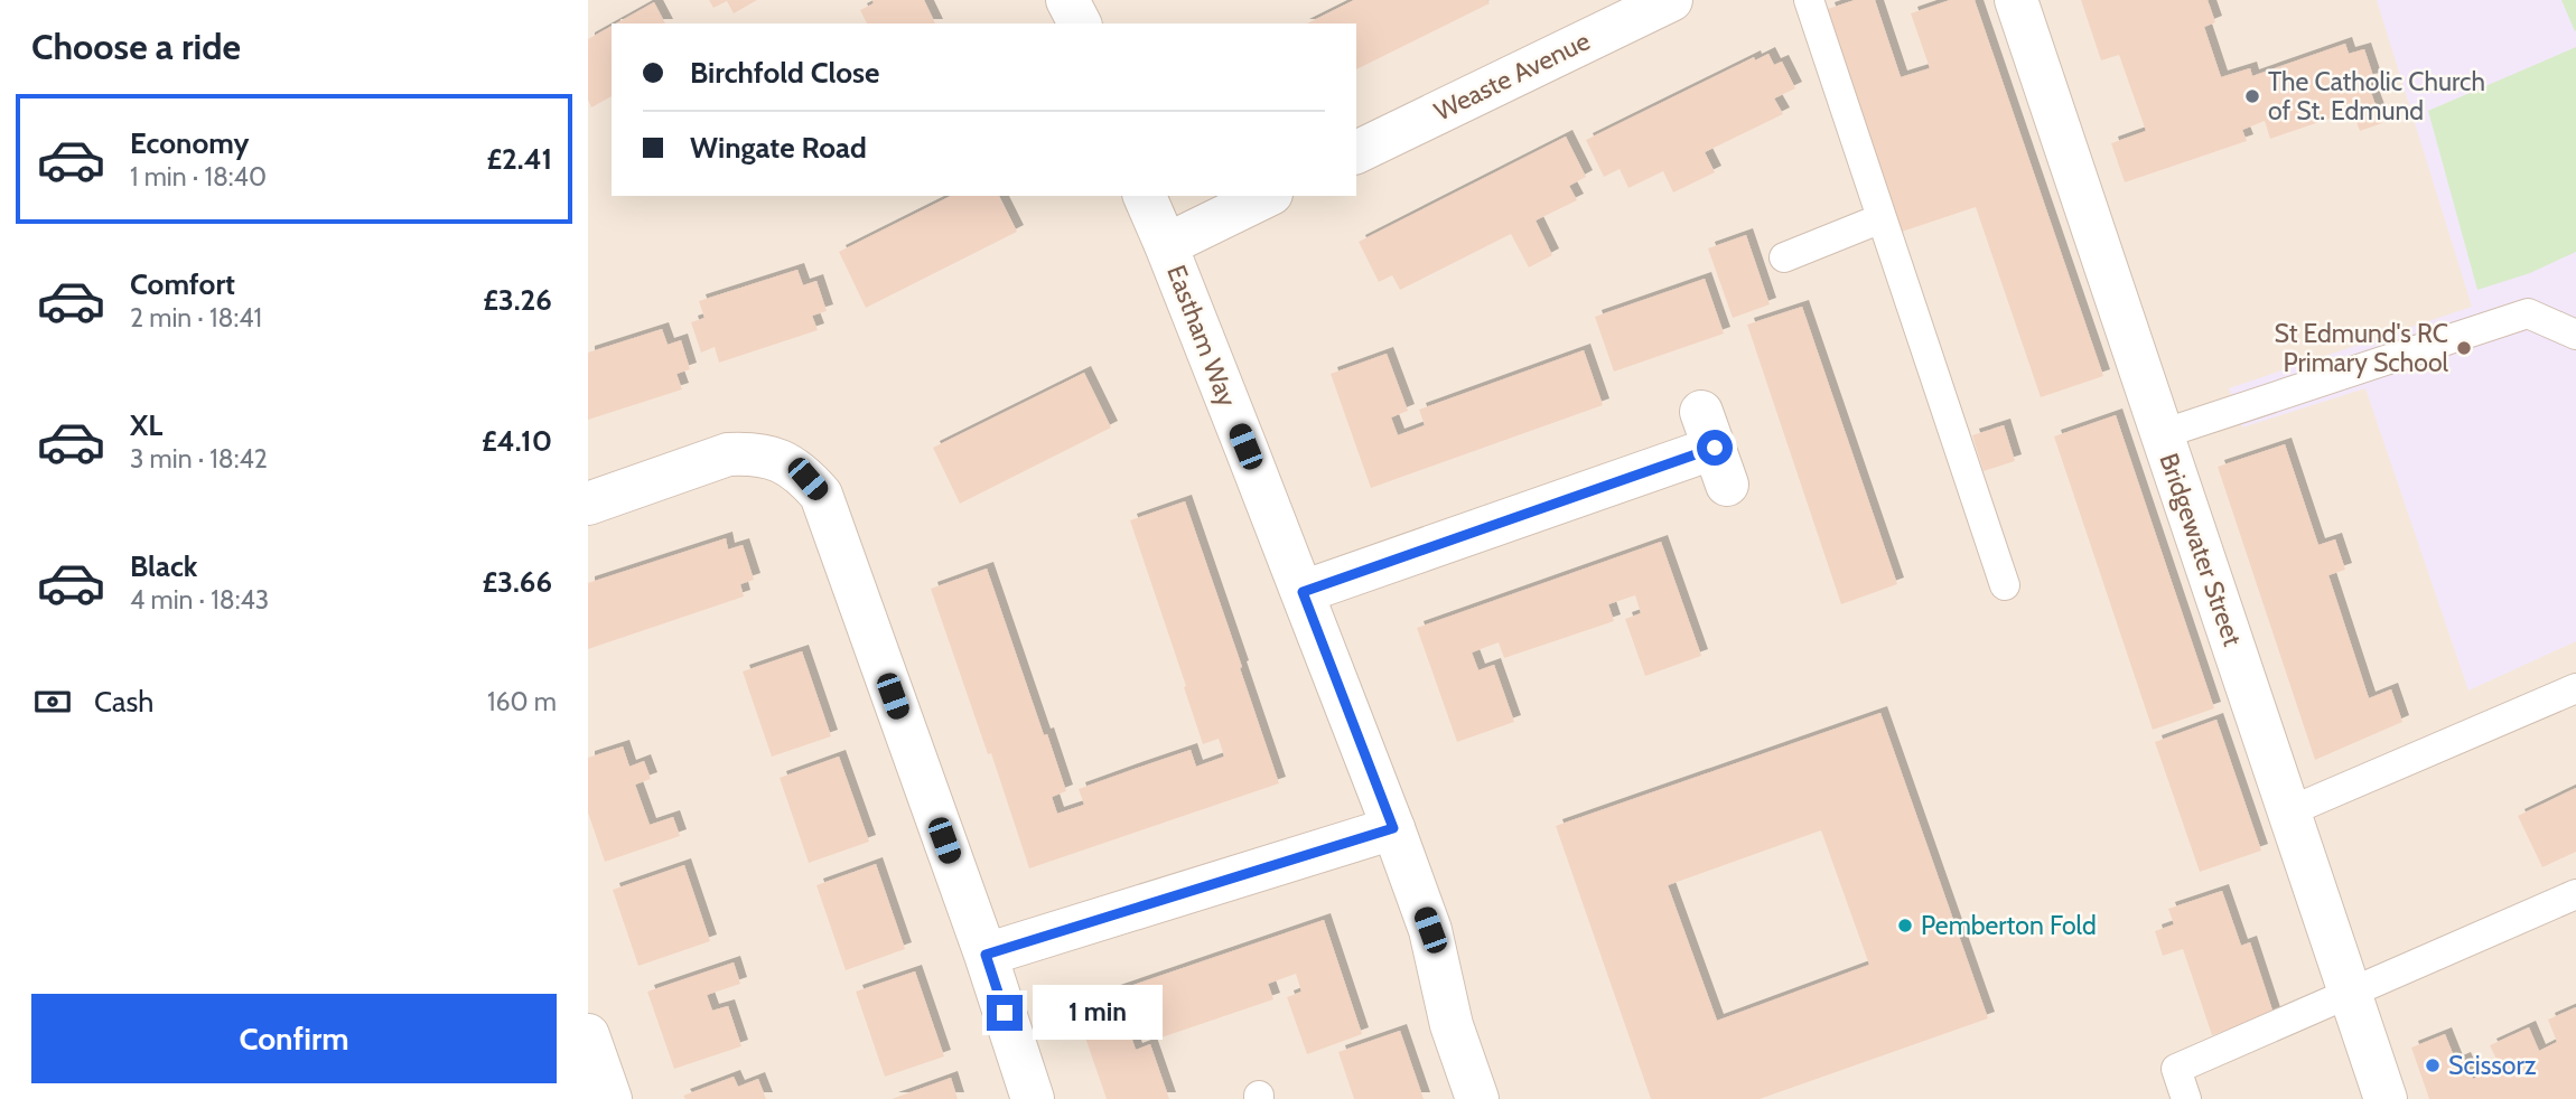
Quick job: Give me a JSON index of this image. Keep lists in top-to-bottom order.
{
  "streets": {
    "street": ["Weaste Avenue", "Eastham Way", "Bridgewater Street"]
  },
  "places": [
    "The Catholic Church of St. Edmund",
    "St Edmund's RC Primary School",
    "Pemberton Fold",
    "Scissorz"
  ],
  "page": {
    "heading": "Choose a ride",
    "banner": ["Birchfold Close", "Wingate Road"],
    "list": [
      {
        "name": "Economy",
        "note": "1 min · 18:40",
        "value": "£2.41"
      },
      {
        "name": "Comfort",
        "note": "2 min · 18:41",
        "value": "£3.26"
      },
      {
        "name": "XL",
        "note": "3 min · 18:42",
        "value": "£4.10"
      },
      {
        "name": "Black",
        "note": "4 min · 18:43",
        "value": "£3.66"
      }
    ],
    "pay": ["Cash", "160 m"],
    "buttons": "Confirm",
    "bubble": "1 min"
  }
}
